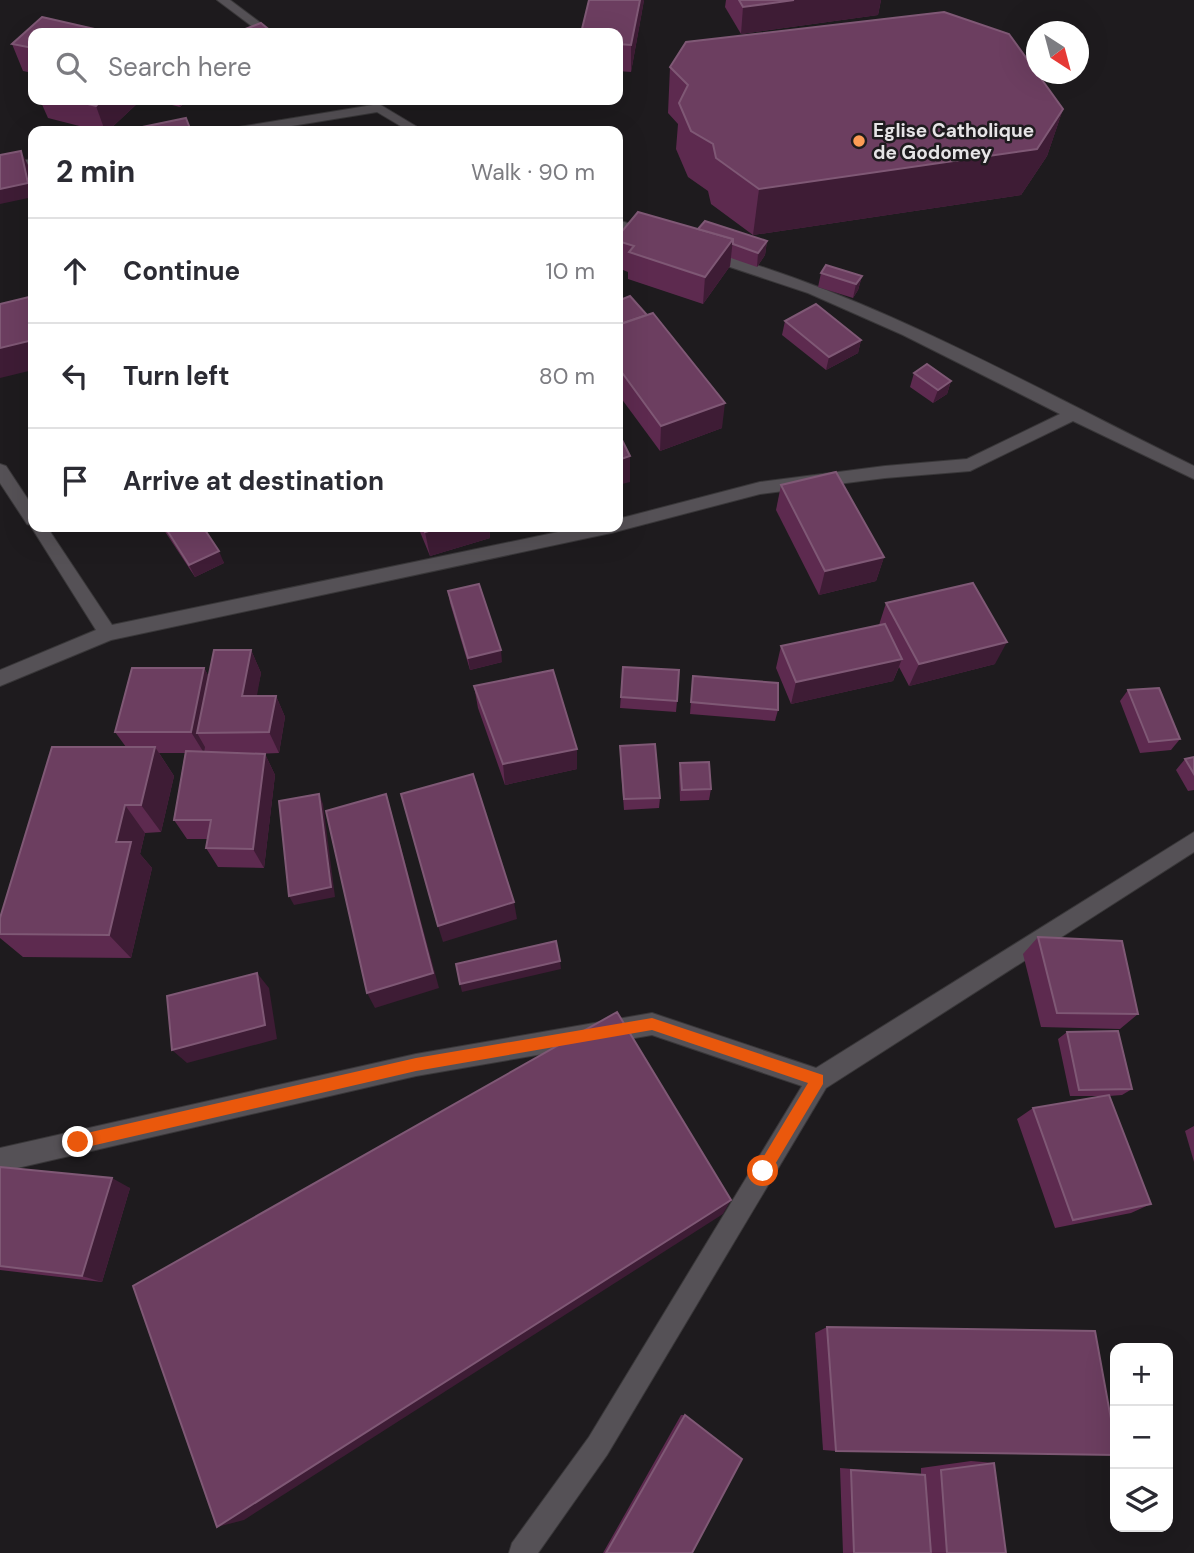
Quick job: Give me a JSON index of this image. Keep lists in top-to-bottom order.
{
  "places": ["Eglise Catholique de Godomey"],
  "north": "bottom right",
  "page": {
    "search": "Search here",
    "heading": ["2 min", "Walk · 90 m"],
    "list": [
      ["Continue", "10 m"],
      ["Turn left", "80 m"],
      "Arrive at destination"
    ],
    "map_buttons": ["+", "−"]
  }
}
